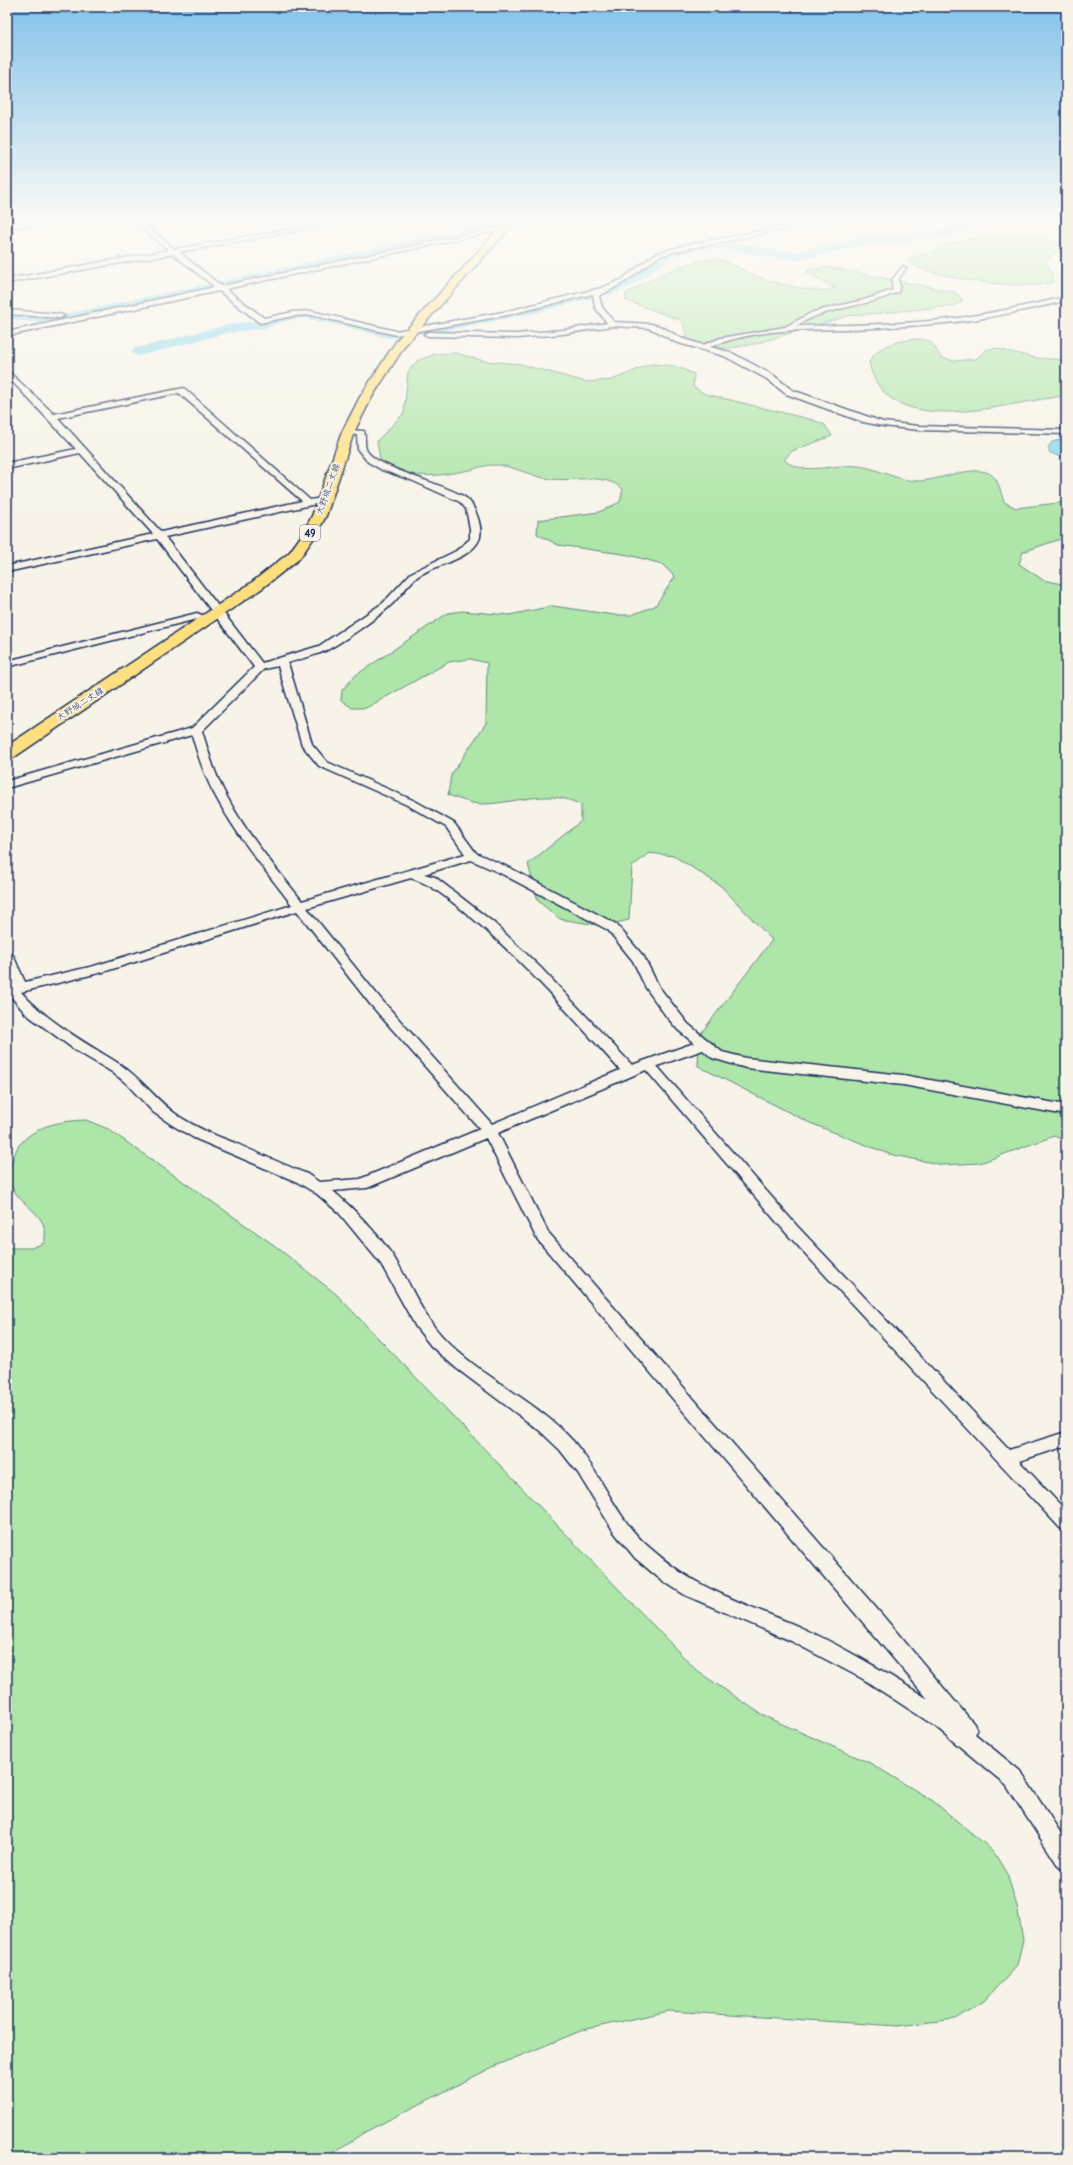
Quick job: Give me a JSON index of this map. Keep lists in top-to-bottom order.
{
  "streets": {
    "main road": ["大野城二丈線", "49"]
  }
}
